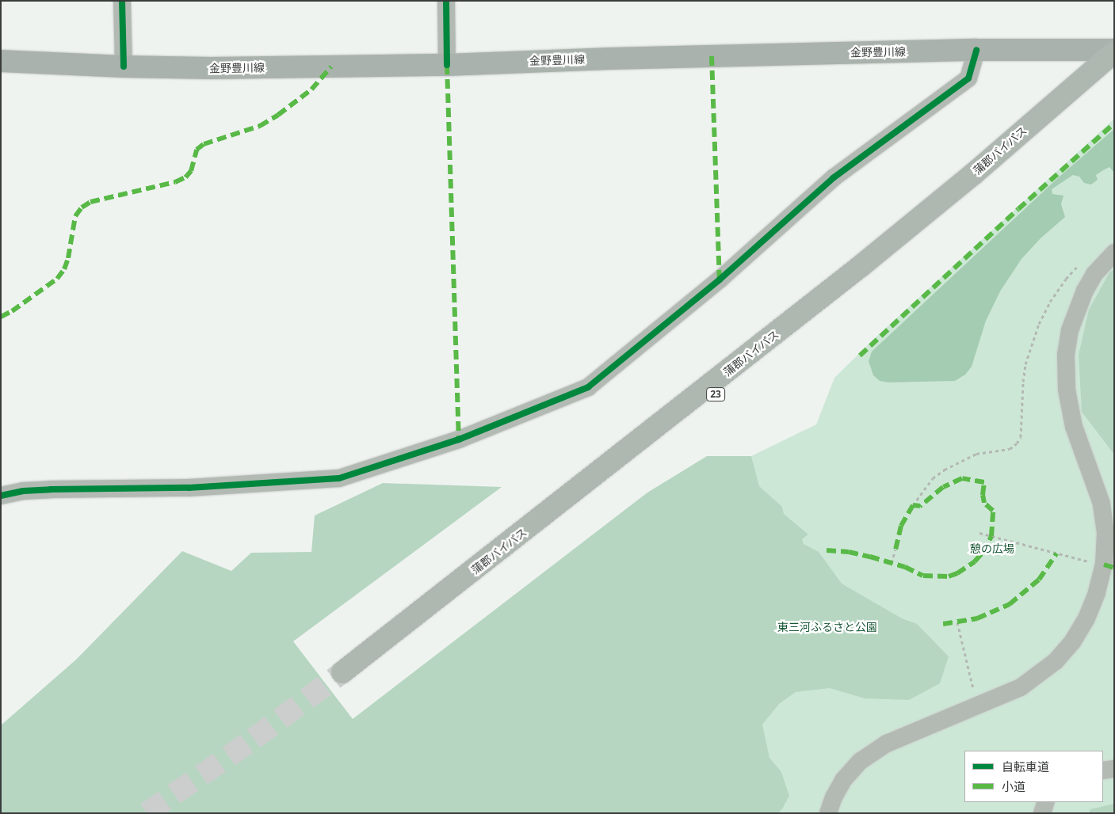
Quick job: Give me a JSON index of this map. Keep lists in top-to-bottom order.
{
  "streets": {
    "highway": ["蒲郡バイパス", "23"],
    "main road": ["金野豊川線"]
  },
  "crossings": [
    ["金野豊川線", "蒲郡バイパス"]
  ],
  "parks": ["憩の広場", "東三河ふるさと公園"],
  "legend": ["自転車道", "小道"]
}
